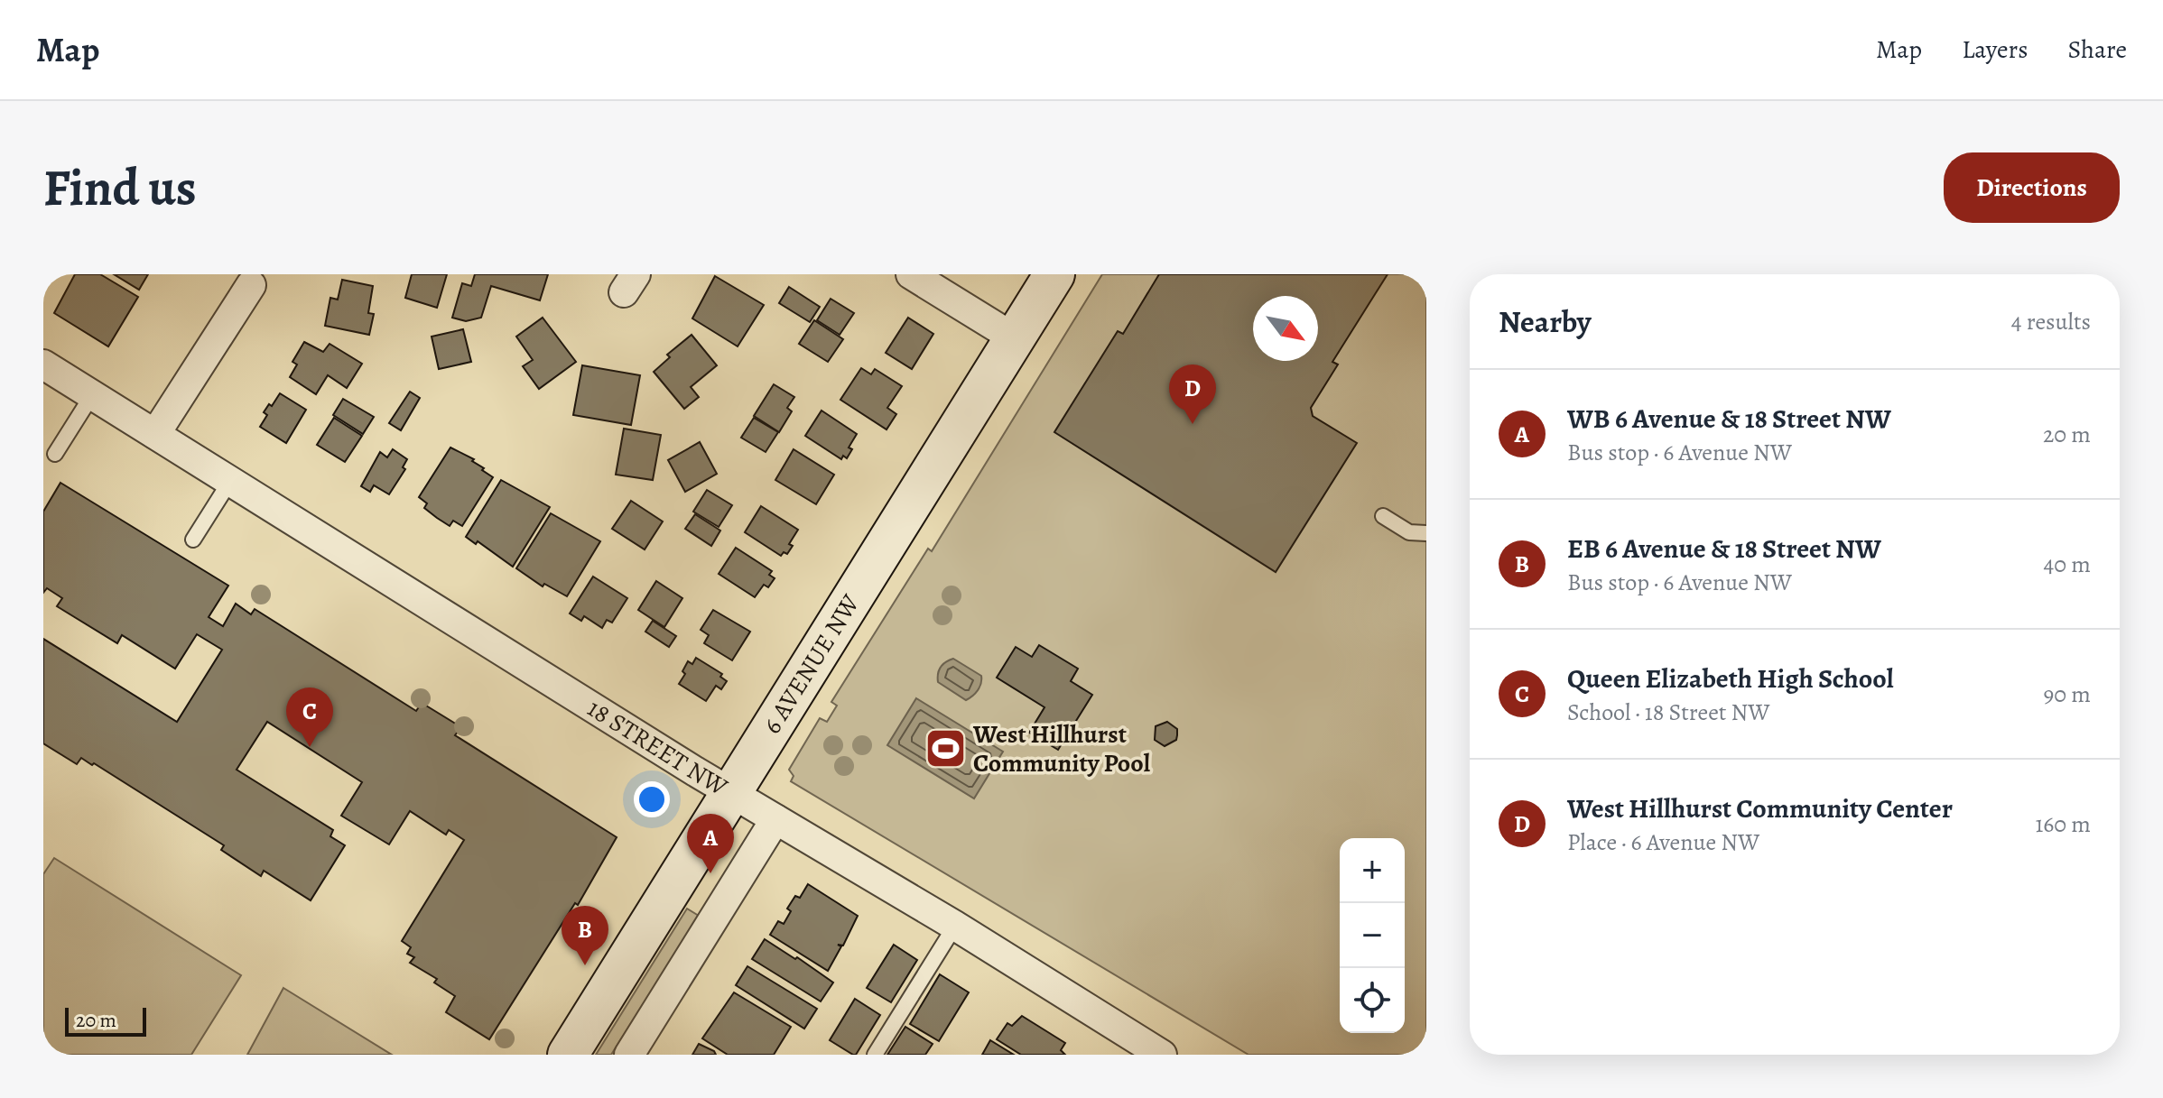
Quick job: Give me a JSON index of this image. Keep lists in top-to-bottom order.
{
  "streets": {
    "street": ["6 AVENUE NW", "18 STREET NW"]
  },
  "crossings": [
    ["6 AVENUE NW", "18 STREET NW"]
  ],
  "places": {
    "sports": ["West Hillhurst Community Pool"]
  },
  "scale_bar": "20 m",
  "north": "bottom right",
  "page": {
    "header": "Map",
    "nav": ["Map", "Layers", "Share"],
    "buttons": "Directions",
    "title": "Find us",
    "heading": ["Nearby", "4 results"],
    "pins": [
      "D",
      "C",
      "A",
      "B"
    ],
    "list": [
      {
        "mark": "A",
        "name": "WB 6 Avenue & 18 Street NW",
        "note": "Bus stop · 6 Avenue NW",
        "value": "20 m"
      },
      {
        "mark": "B",
        "name": "EB 6 Avenue & 18 Street NW",
        "note": "Bus stop · 6 Avenue NW",
        "value": "40 m"
      },
      {
        "mark": "C",
        "name": "Queen Elizabeth High School",
        "note": "School · 18 Street NW",
        "value": "90 m"
      },
      {
        "mark": "D",
        "name": "West Hillhurst Community Center",
        "note": "Place · 6 Avenue NW",
        "value": "160 m"
      }
    ],
    "map_buttons": ["+", "−"],
    "scale": "20 m"
  }
}
